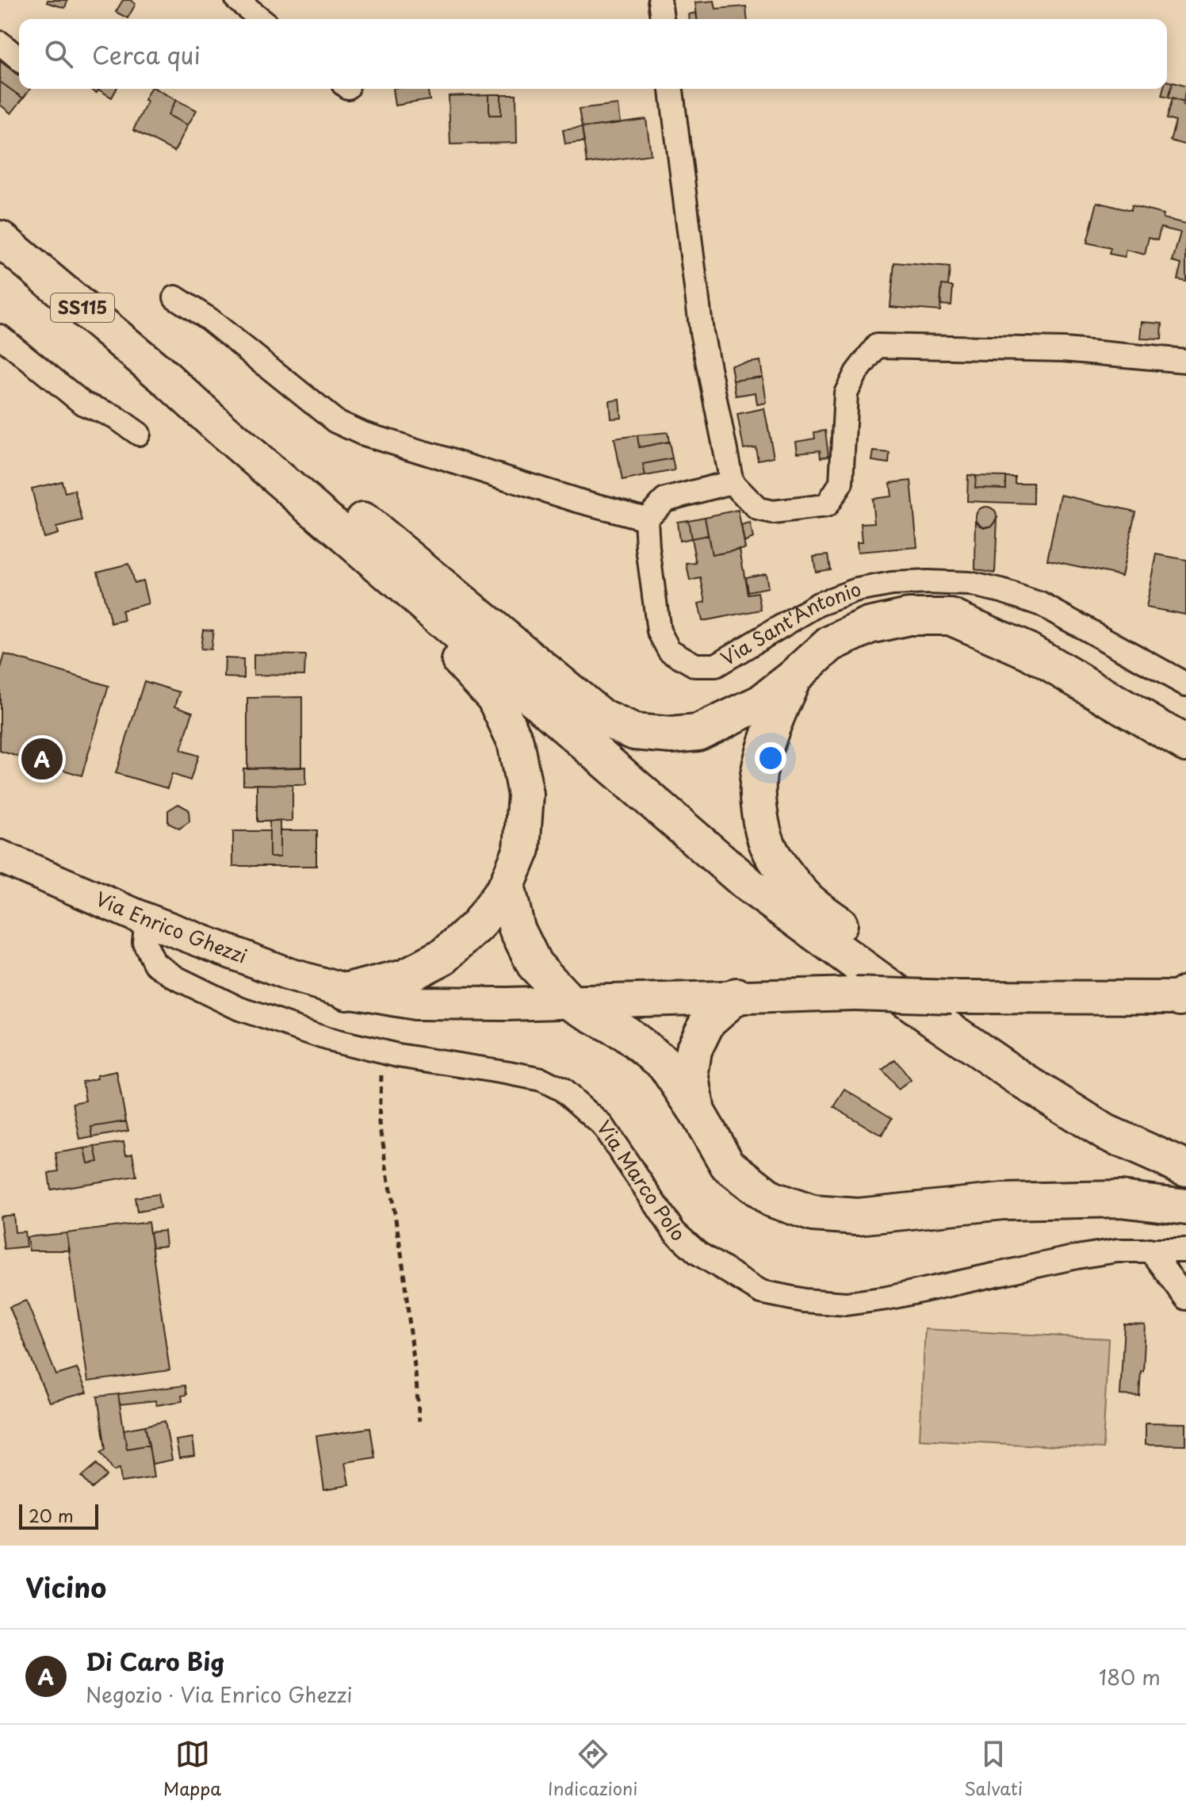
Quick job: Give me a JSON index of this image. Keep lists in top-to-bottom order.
{
  "streets": {
    "main road": ["SS115"],
    "street": ["Via Sant'Antonio", "Via Enrico Ghezzi", "Via Marco Polo"]
  },
  "crossings": [
    ["Via Enrico Ghezzi", "Via Marco Polo"]
  ],
  "scale_bar": "20 m",
  "page": {
    "search": "Cerca qui",
    "pins": "A",
    "scale": "20 m",
    "heading": "Vicino",
    "list": [
      {
        "mark": "A",
        "name": "Di Caro Big",
        "note": "Negozio · Via Enrico Ghezzi",
        "value": "180 m"
      }
    ],
    "nav": ["Mappa", "Indicazioni", "Salvati"]
  }
}
